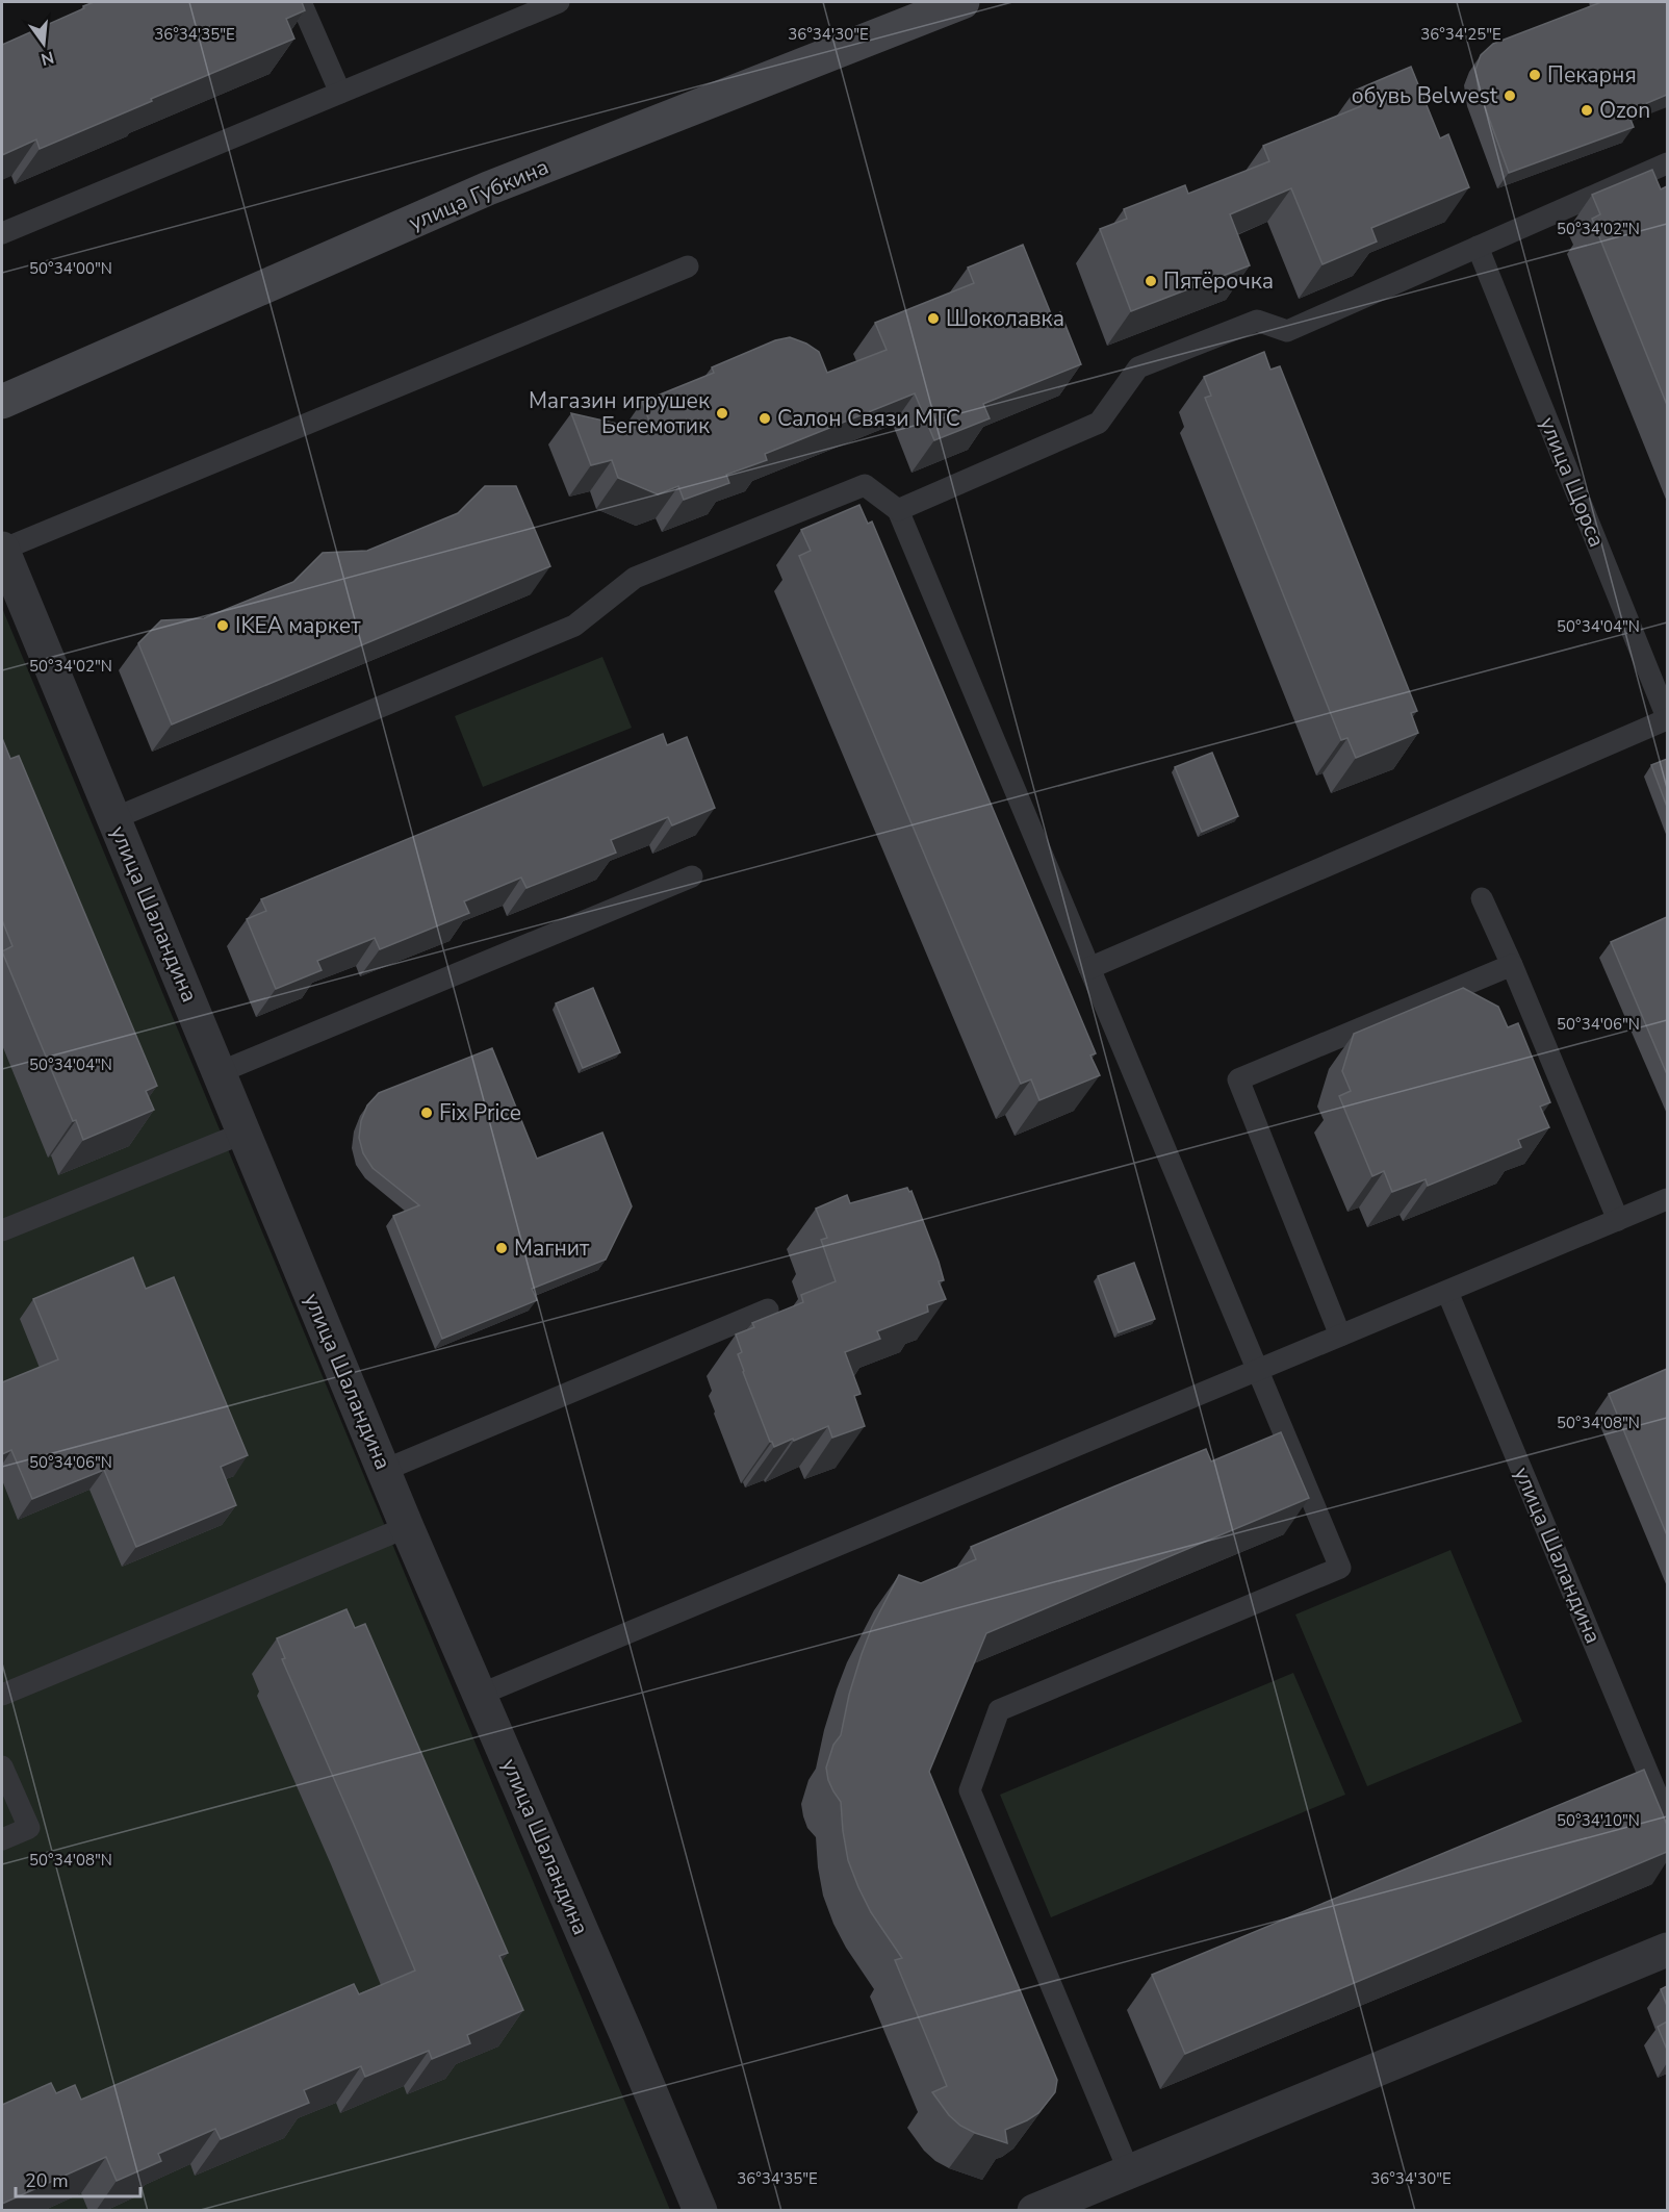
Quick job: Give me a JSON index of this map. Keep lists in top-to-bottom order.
{
  "streets": {
    "main road": ["улица Губкина"],
    "street": ["улица Шаландина"],
    "lane": ["улица Щорса"]
  },
  "places": [
    "Пекарня",
    "обувь Belwest",
    "Ozon",
    "Пятёрочка",
    "Шоколавка",
    "Магазин игрушек Бегемотик",
    "Салон Связи МТС",
    "IKEA маркет",
    "Fix Price",
    "Магнит"
  ],
  "scale_bar": "20 m",
  "north": "bottom",
  "coordinates": [
    "36°34'35\"E",
    "36°34'30\"E",
    "36°34'25\"E",
    "50°34'02\"N",
    "50°34'00\"N",
    "50°34'04\"N",
    "50°34'06\"N",
    "50°34'08\"N",
    "50°34'10\"N"
  ]
}
